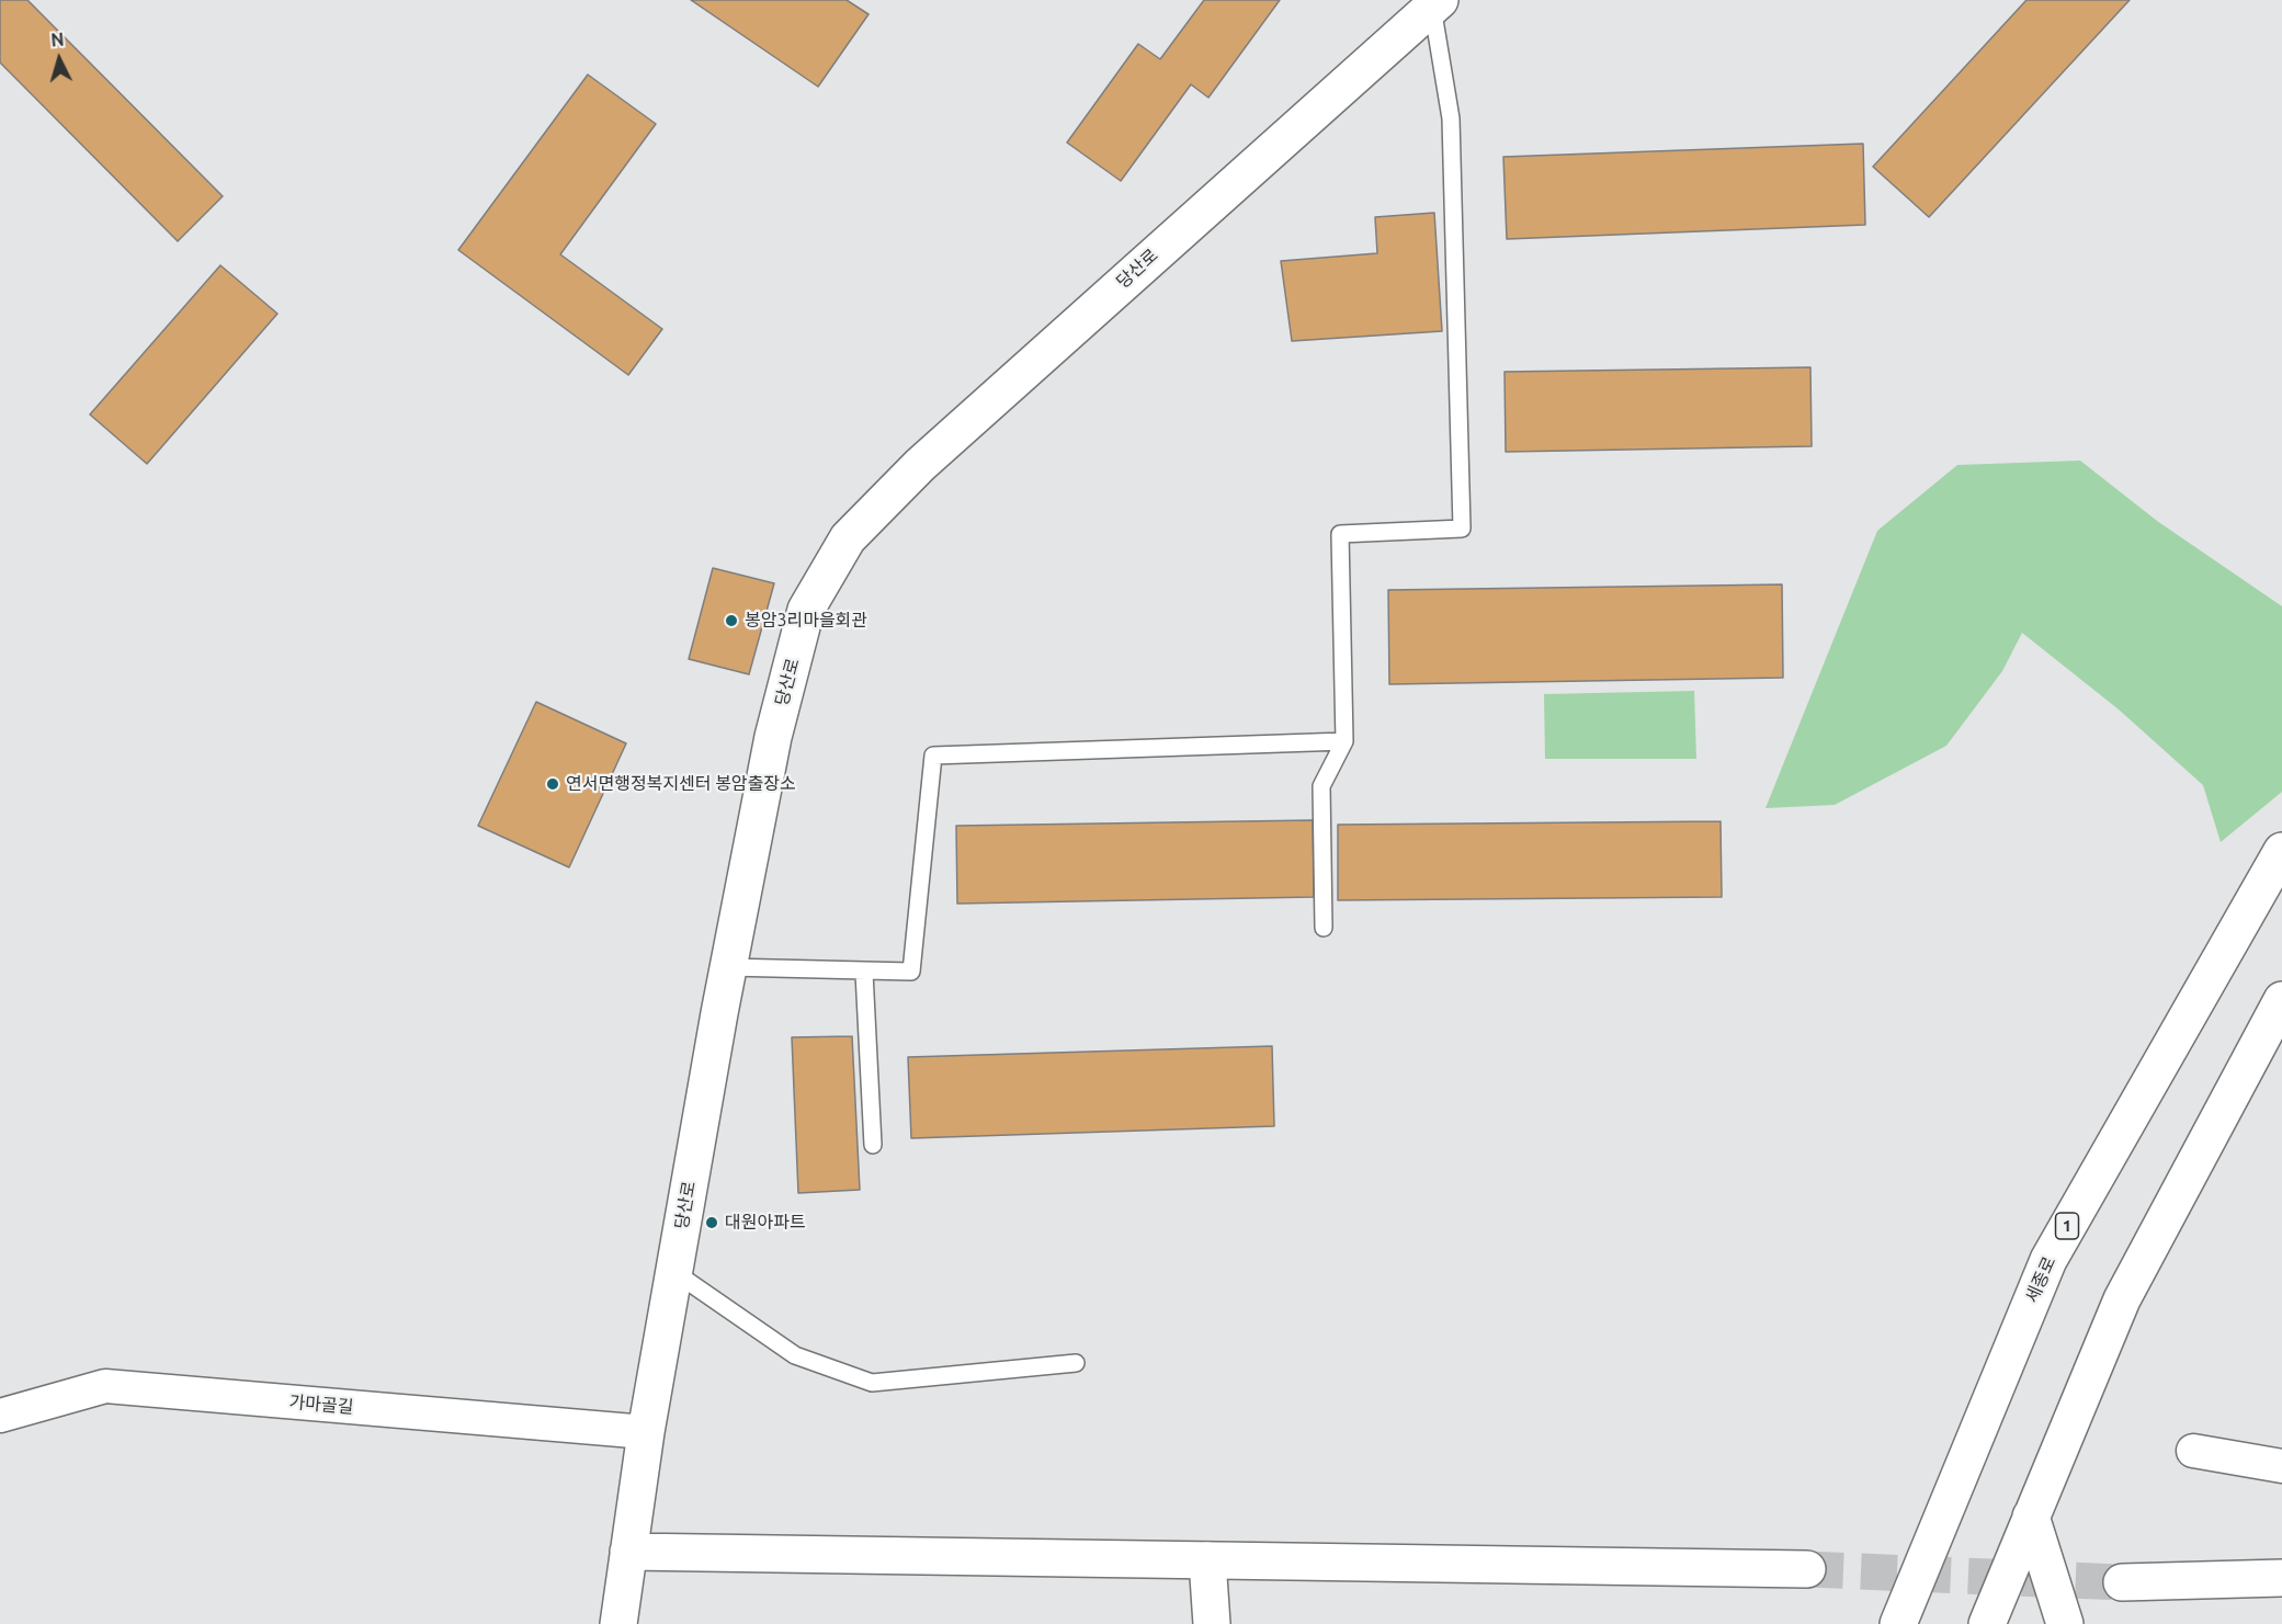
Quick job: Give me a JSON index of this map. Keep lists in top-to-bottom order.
{
  "streets": {
    "main road": ["당산로", "1", "세종로"],
    "street": ["가마골길"]
  },
  "crossings": [
    ["당산로", "가마골길"]
  ],
  "places": ["봉암3리마을회관", "연서면행정복지센터 봉암출장소", "대원아파트"],
  "north": "top"
}
